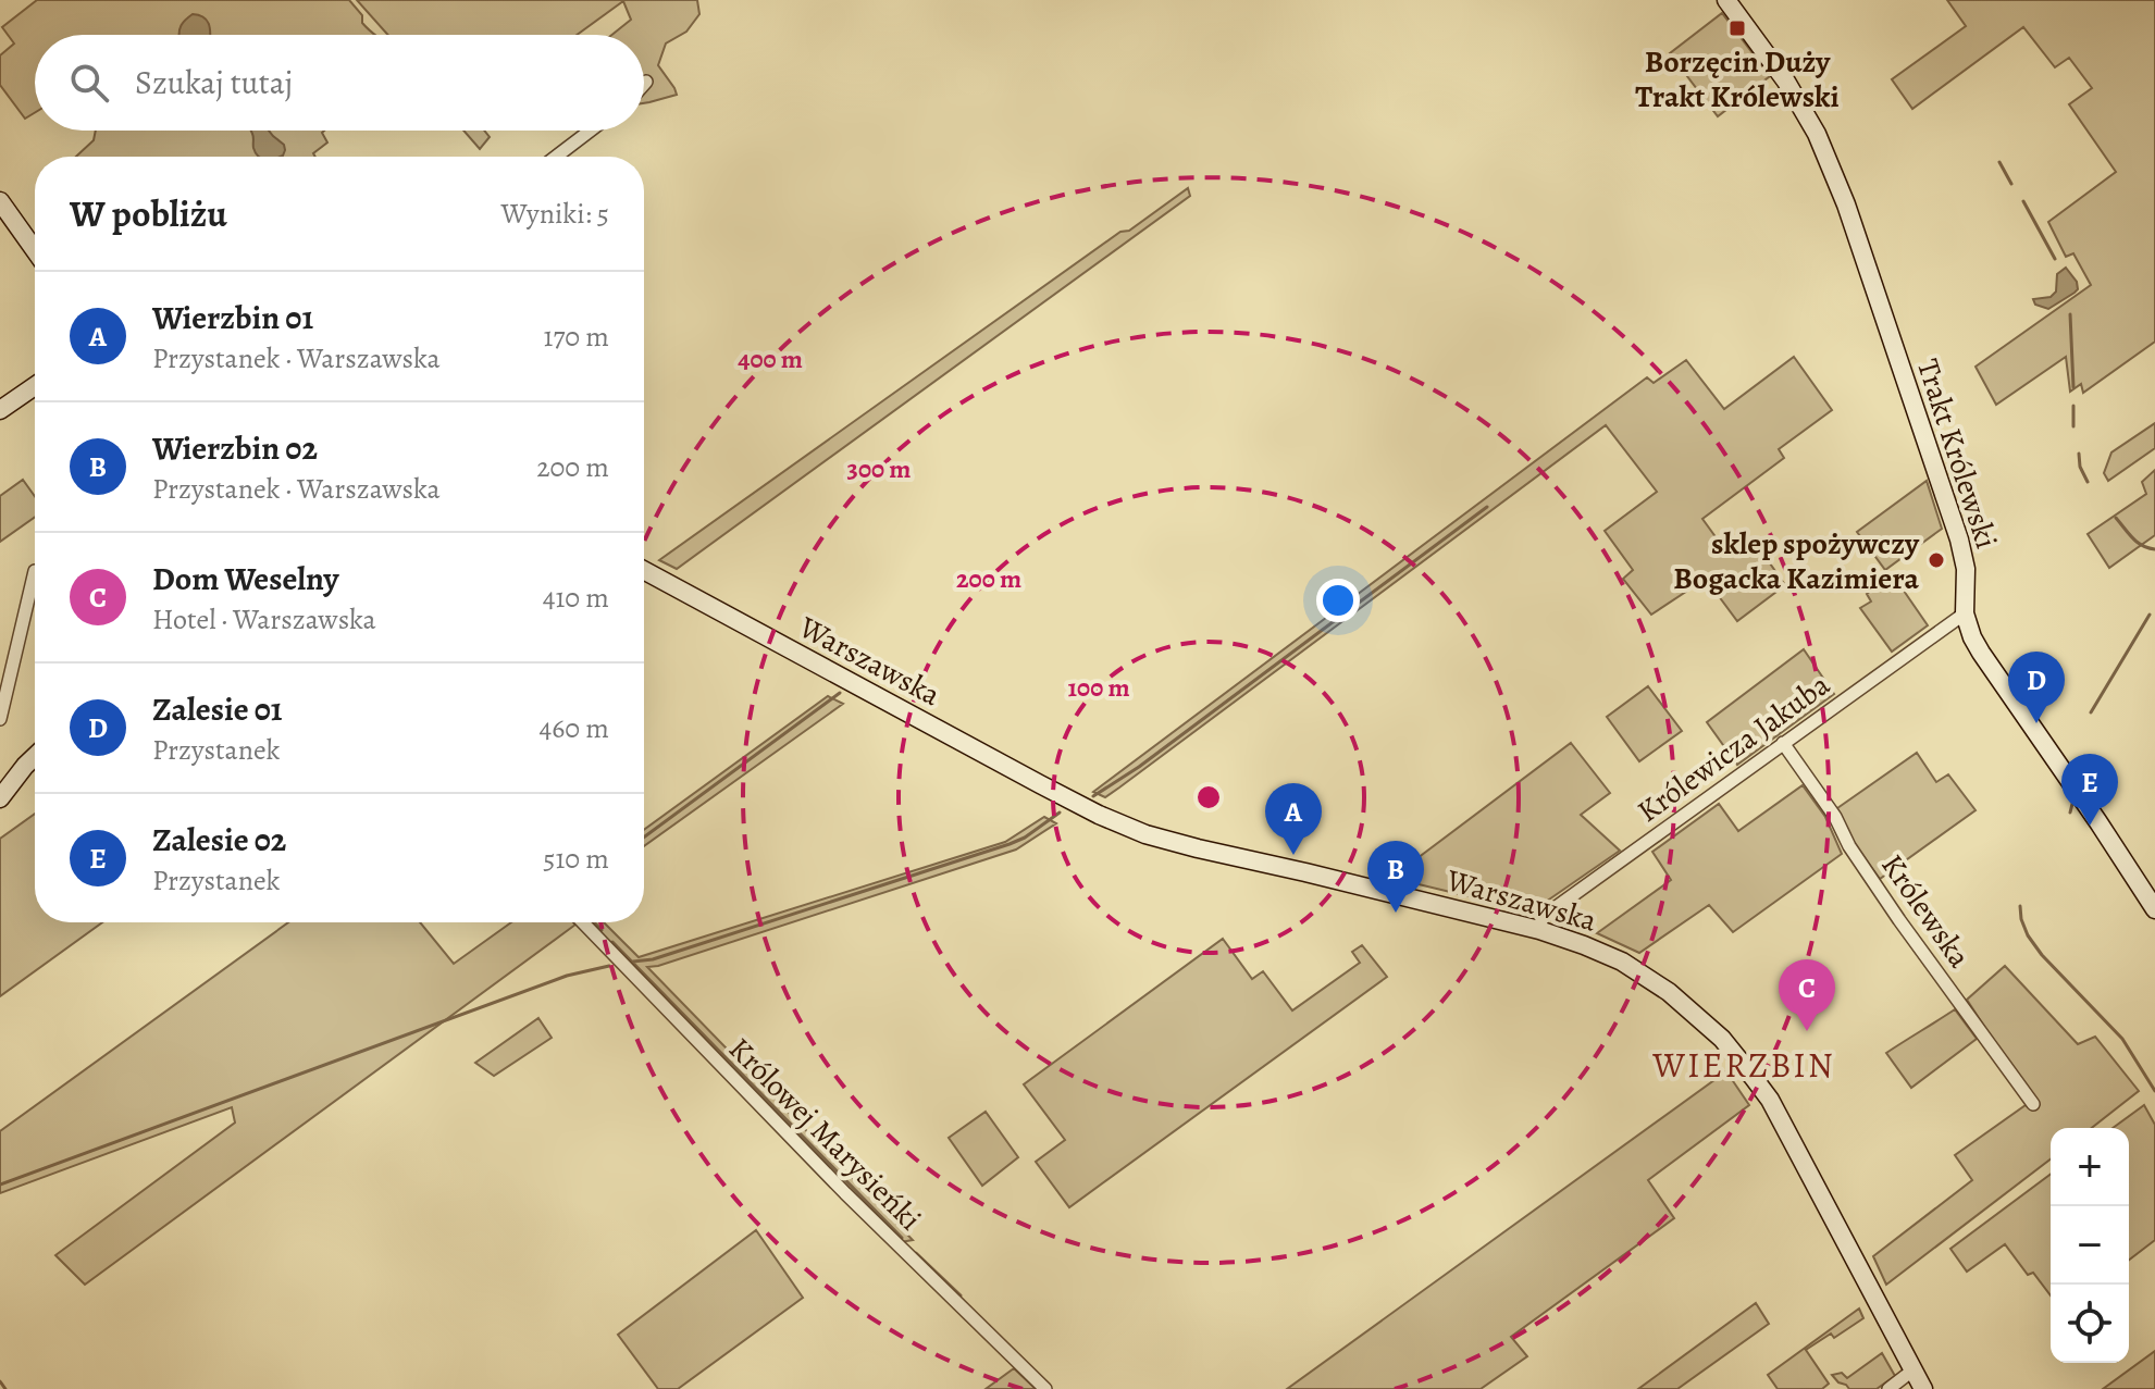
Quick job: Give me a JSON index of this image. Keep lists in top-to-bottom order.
{
  "streets": {
    "main road": ["Trakt Królewski", "Warszawska"],
    "street": ["Królewicza Jakuba", "Królewska", "Królowej Marysieńki"]
  },
  "crossings": [
    ["Trakt Królewski", "Królewicza Jakuba"],
    ["Warszawska", "Królewicza Jakuba"],
    ["Królewicza Jakuba", "Królewska"]
  ],
  "districts": ["WIERZBIN"],
  "places": {
    "transit": ["Borzęcin Duży Trakt Królewski"],
    "other": ["sklep spożywczy Bogacka Kazimiera"]
  },
  "page": {
    "search": "Szukaj tutaj",
    "heading": ["W pobliżu", "Wyniki: 5"],
    "list": [
      {
        "mark": "A",
        "name": "Wierzbin 01",
        "note": "Przystanek · Warszawska",
        "value": "170 m"
      },
      {
        "mark": "B",
        "name": "Wierzbin 02",
        "note": "Przystanek · Warszawska",
        "value": "200 m"
      },
      {
        "mark": "C",
        "name": "Dom Weselny",
        "note": "Hotel · Warszawska",
        "value": "410 m"
      },
      {
        "mark": "D",
        "name": "Zalesie 01",
        "note": "Przystanek",
        "value": "460 m"
      },
      {
        "mark": "E",
        "name": "Zalesie 02",
        "note": "Przystanek",
        "value": "510 m"
      }
    ],
    "pins": [
      "D",
      "E",
      "A",
      "B",
      "C"
    ],
    "map_buttons": ["+", "−"]
  },
  "rings": [
    "400 m",
    "300 m",
    "200 m",
    "100 m"
  ]
}
